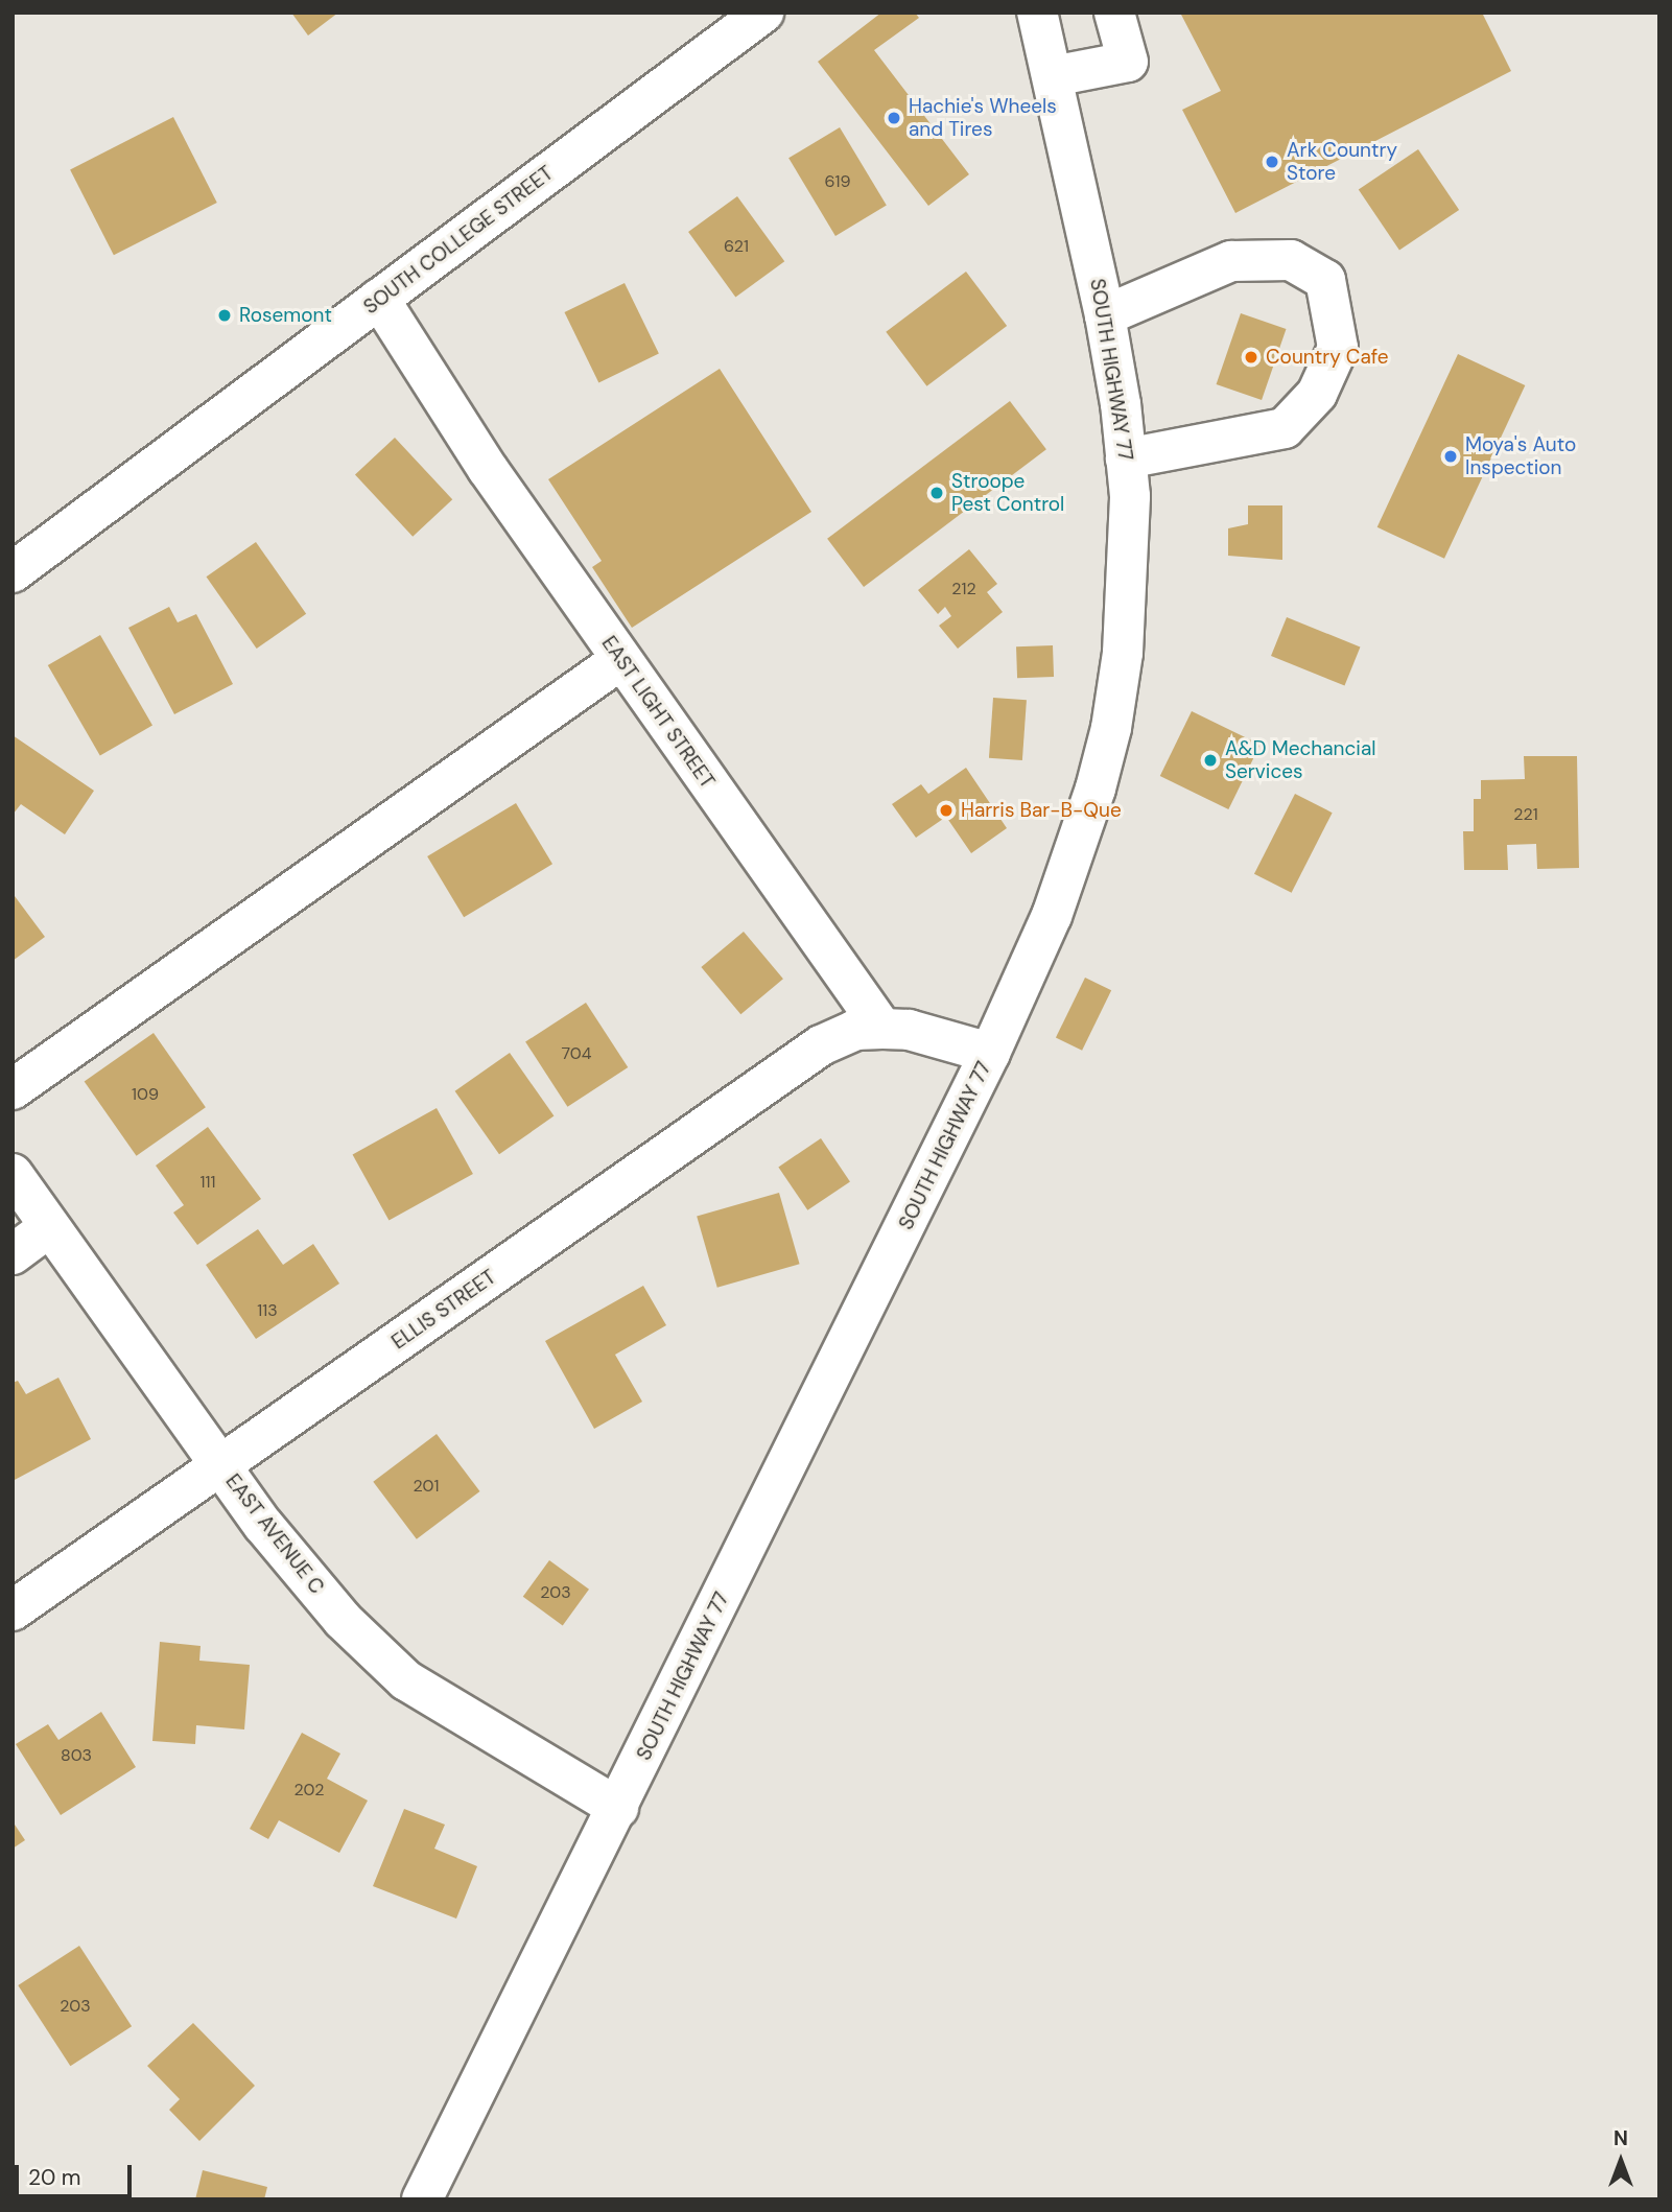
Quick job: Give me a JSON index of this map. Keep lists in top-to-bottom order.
{
  "streets": {
    "street": [
      "SOUTH COLLEGE STREET",
      "SOUTH HIGHWAY 77",
      "EAST LIGHT STREET",
      "ELLIS STREET",
      "EAST AVENUE C"
    ]
  },
  "crossings": [
    ["SOUTH COLLEGE STREET", "EAST LIGHT STREET"],
    ["SOUTH HIGHWAY 77", "EAST AVENUE C"],
    ["EAST LIGHT STREET", "ELLIS STREET"],
    ["ELLIS STREET", "EAST AVENUE C"]
  ],
  "places": [
    "Hachie's Wheels and Tires",
    "Ark Country Store",
    "Rosemont",
    "Country Cafe",
    "Moya's Auto Inspection",
    "Stroope Pest Control",
    "A&D Mechancial Services",
    "Harris Bar-B-Que"
  ],
  "house_numbers": [
    "619",
    "621",
    "212",
    "221",
    "704",
    "109",
    "111",
    "113",
    "201",
    "203",
    "803",
    "202",
    "203"
  ],
  "scale_bar": "20 m",
  "north": "top"
}
